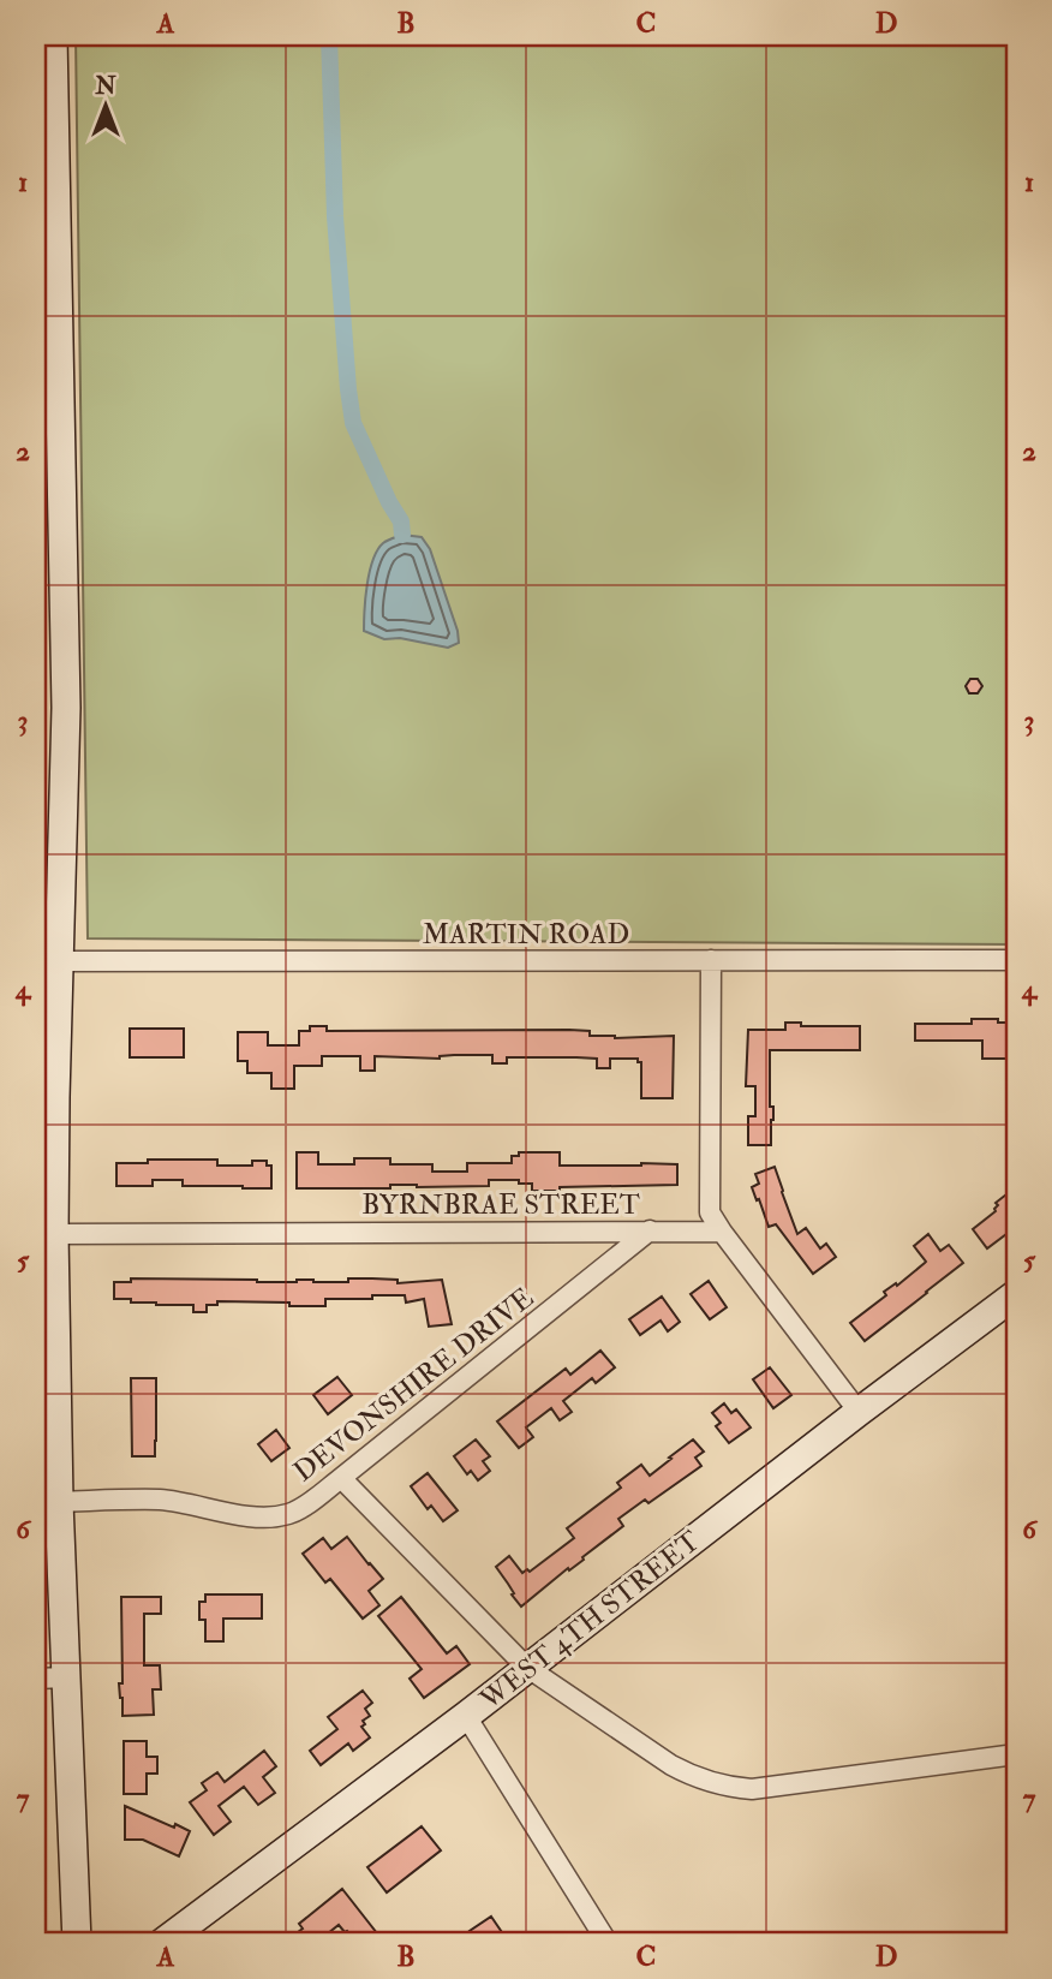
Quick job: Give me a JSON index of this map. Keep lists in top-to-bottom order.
{
  "streets": {
    "main road": ["WEST 4TH STREET"],
    "street": ["MARTIN ROAD", "BYRNBRAE STREET", "DEVONSHIRE DRIVE"]
  },
  "crossings": [
    ["BYRNBRAE STREET", "DEVONSHIRE DRIVE"]
  ],
  "north": "top",
  "grid": {
    "columns": [
      "A",
      "B",
      "C",
      "D"
    ],
    "rows": [
      "1",
      "2",
      "3",
      "4",
      "5",
      "6",
      "7"
    ]
  }
}
